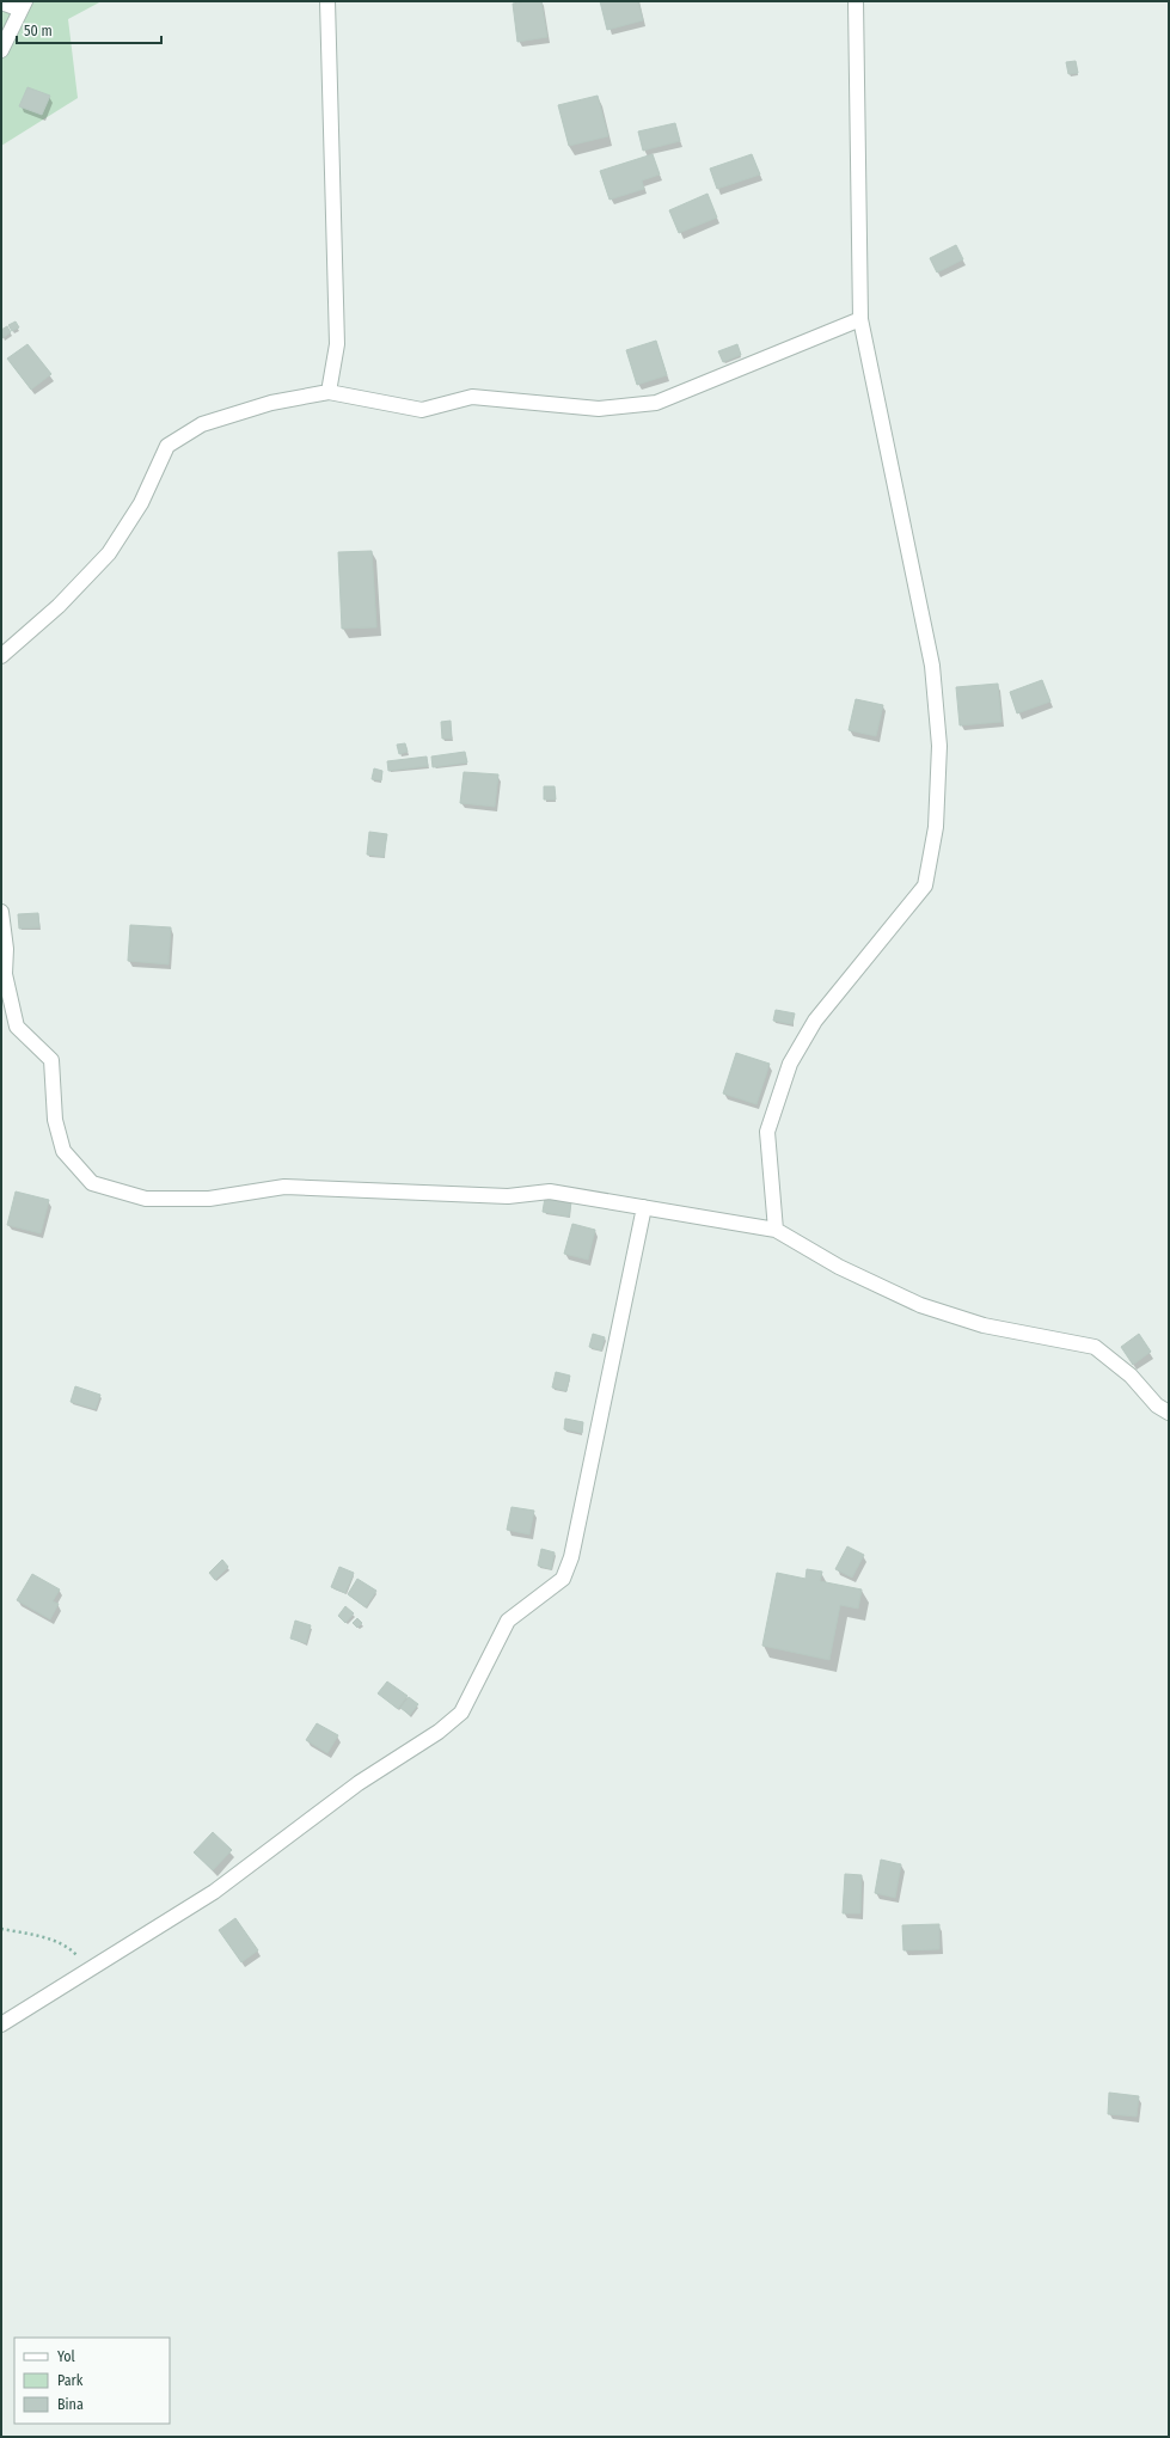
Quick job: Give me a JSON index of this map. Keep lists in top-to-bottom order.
{
  "legend": ["Yol", "Park", "Bina"],
  "scale_bar": "50 m"
}
